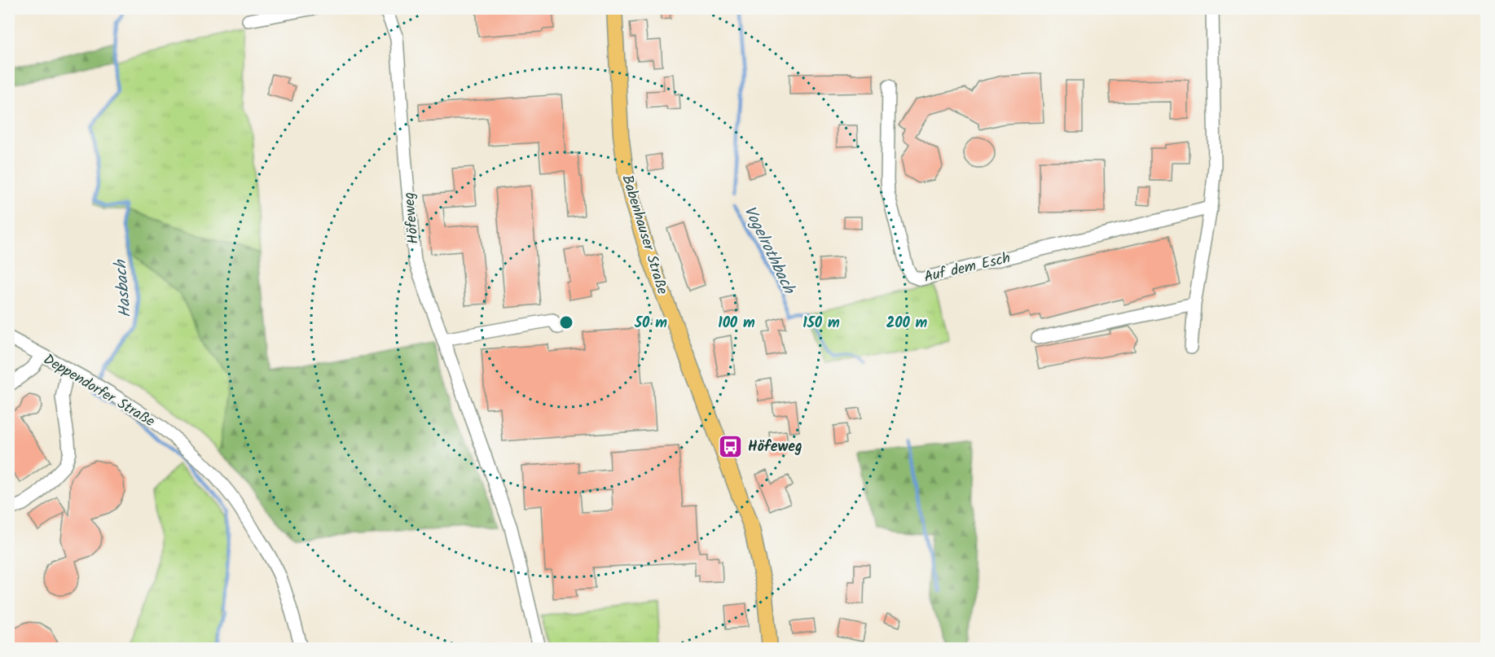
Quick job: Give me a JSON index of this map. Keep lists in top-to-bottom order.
{
  "streets": {
    "main road": ["Babenhauser Straße"],
    "street": ["Höfeweg", "Auf dem Esch", "Deppendorfer Straße"]
  },
  "water": ["Vogelrothbach", "Hasbach"],
  "places": {
    "bus stop": ["Höfeweg"]
  },
  "rings": [
    "50 m",
    "100 m",
    "150 m",
    "200 m"
  ]
}
